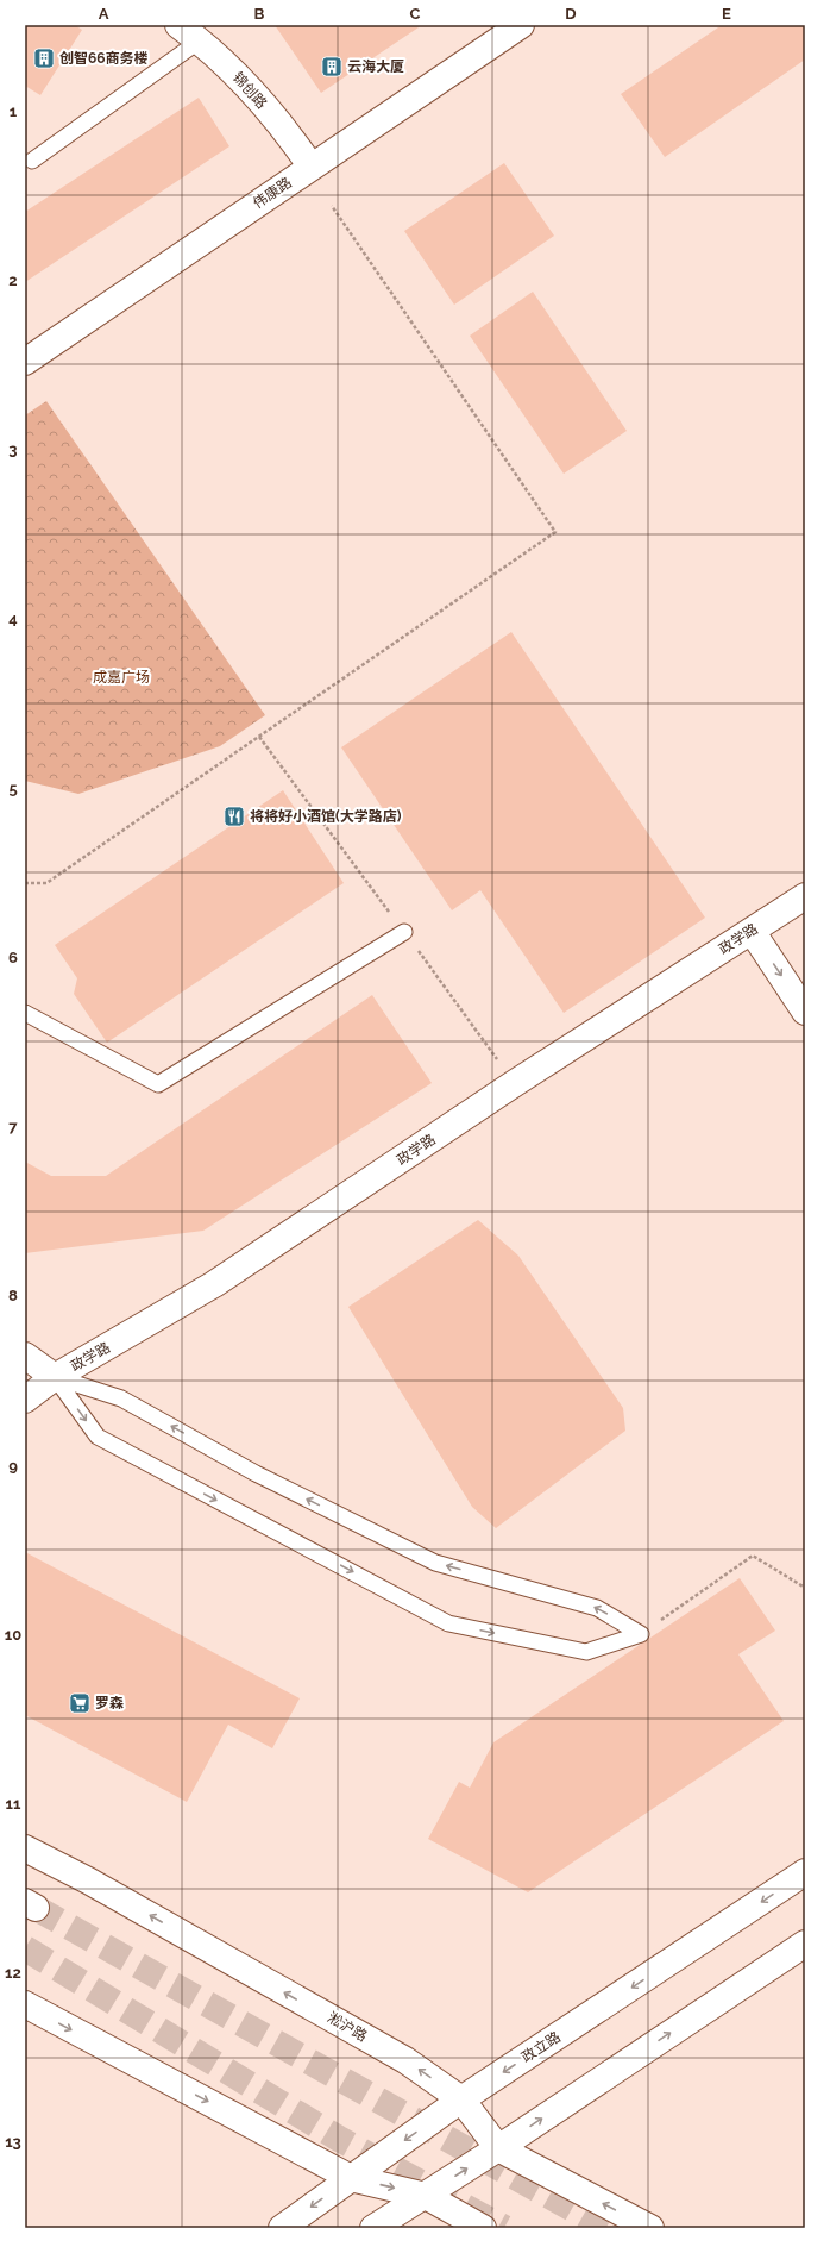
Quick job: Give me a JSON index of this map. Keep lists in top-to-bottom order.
{
  "streets": {
    "main road": [
      "锦创路",
      "伟康路",
      "政学路",
      "淞沪路",
      "政立路"
    ]
  },
  "crossings": [
    ["锦创路", "伟康路"],
    ["淞沪路", "政立路"]
  ],
  "parks": ["成嘉广场"],
  "places": {
    "building": ["创智66商务楼", "云海大厦"],
    "restaurant": ["将将好小酒馆(大学路店)"],
    "supermarket": ["罗森"]
  },
  "grid": {
    "columns": [
      "A",
      "B",
      "C",
      "D",
      "E"
    ],
    "rows": [
      "1",
      "2",
      "3",
      "4",
      "5",
      "6",
      "7",
      "8",
      "9",
      "10",
      "11",
      "12",
      "13"
    ]
  }
}
